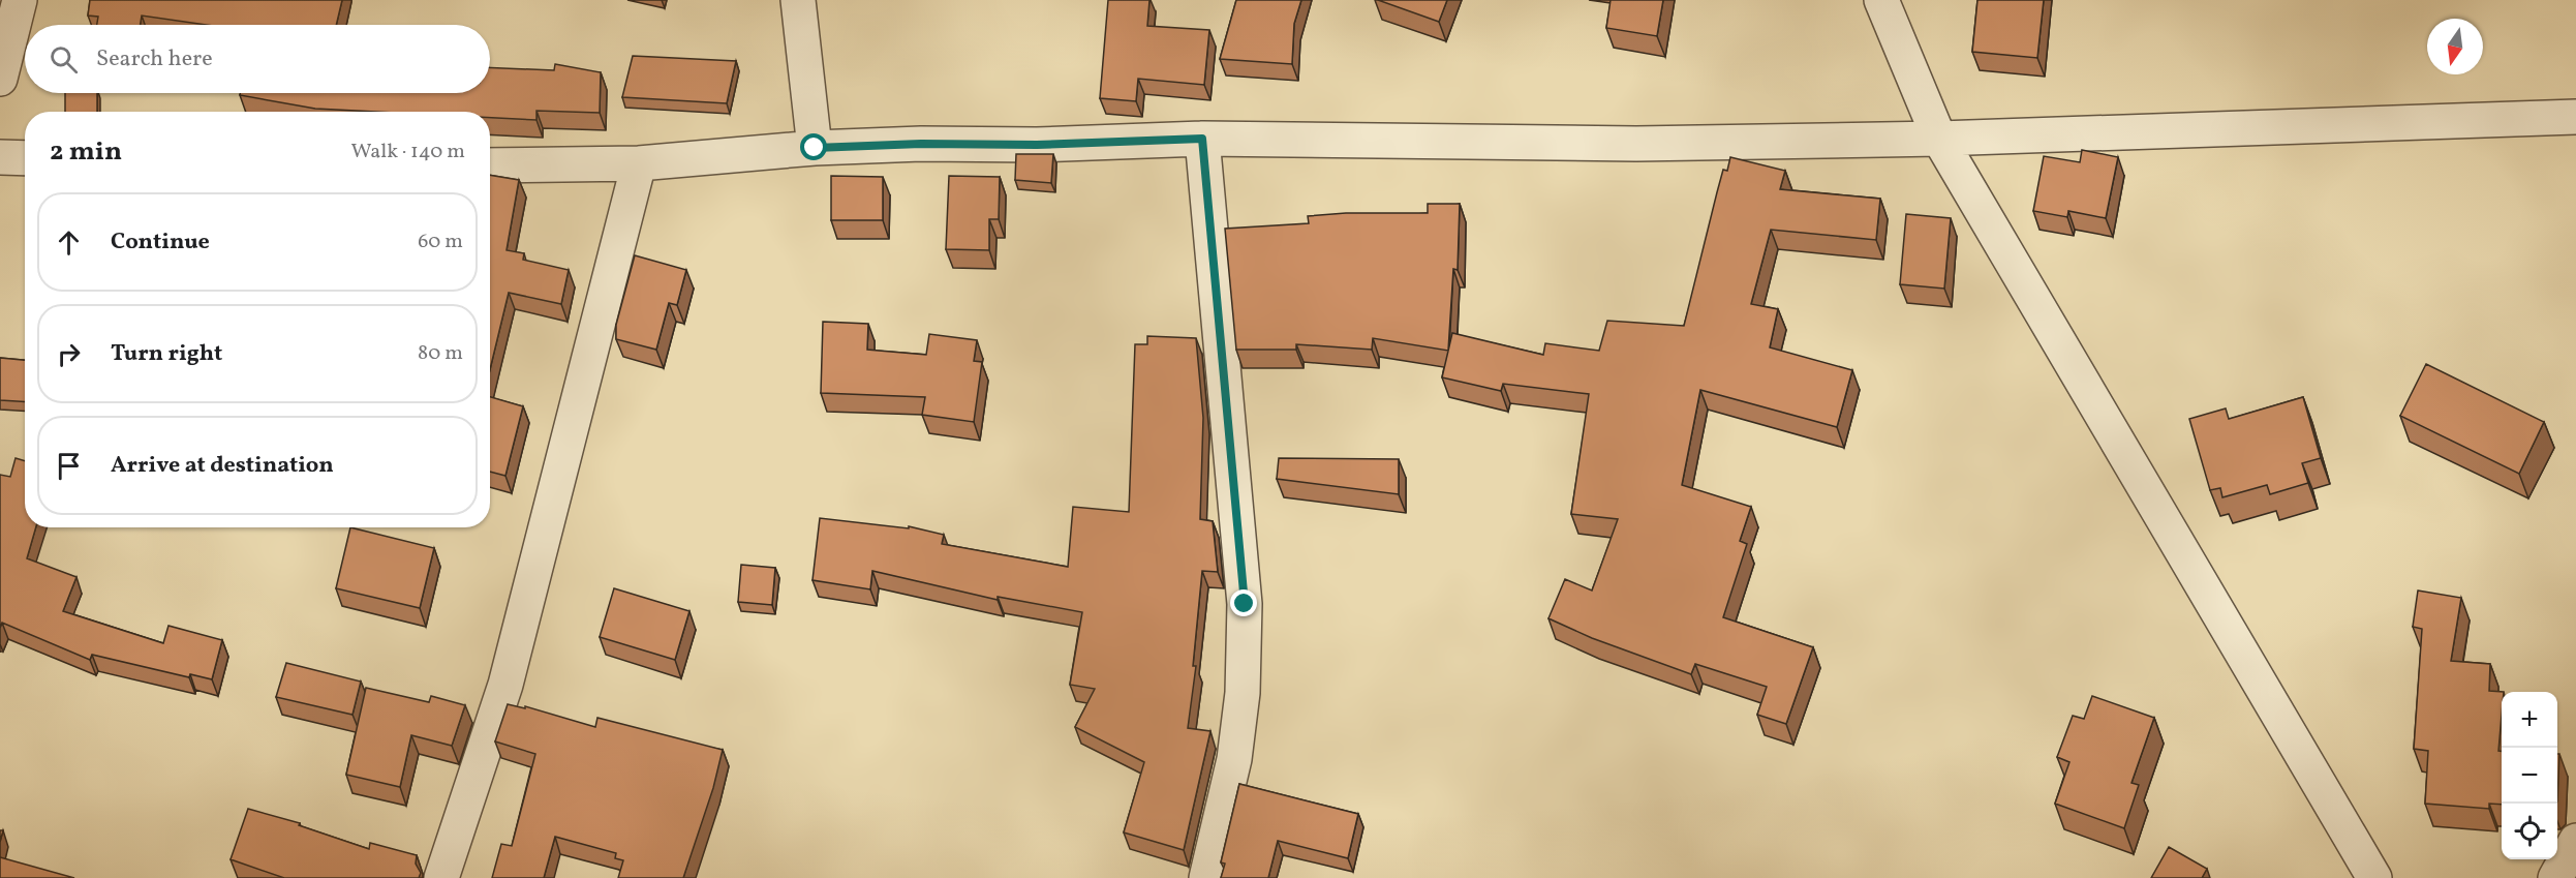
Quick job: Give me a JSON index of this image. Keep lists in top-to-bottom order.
{
  "north": "bottom",
  "page": {
    "search": "Search here",
    "heading": ["2 min", "Walk · 140 m"],
    "list": [
      ["Continue", "60 m"],
      ["Turn right", "80 m"],
      "Arrive at destination"
    ],
    "map_buttons": ["+", "−"]
  }
}
